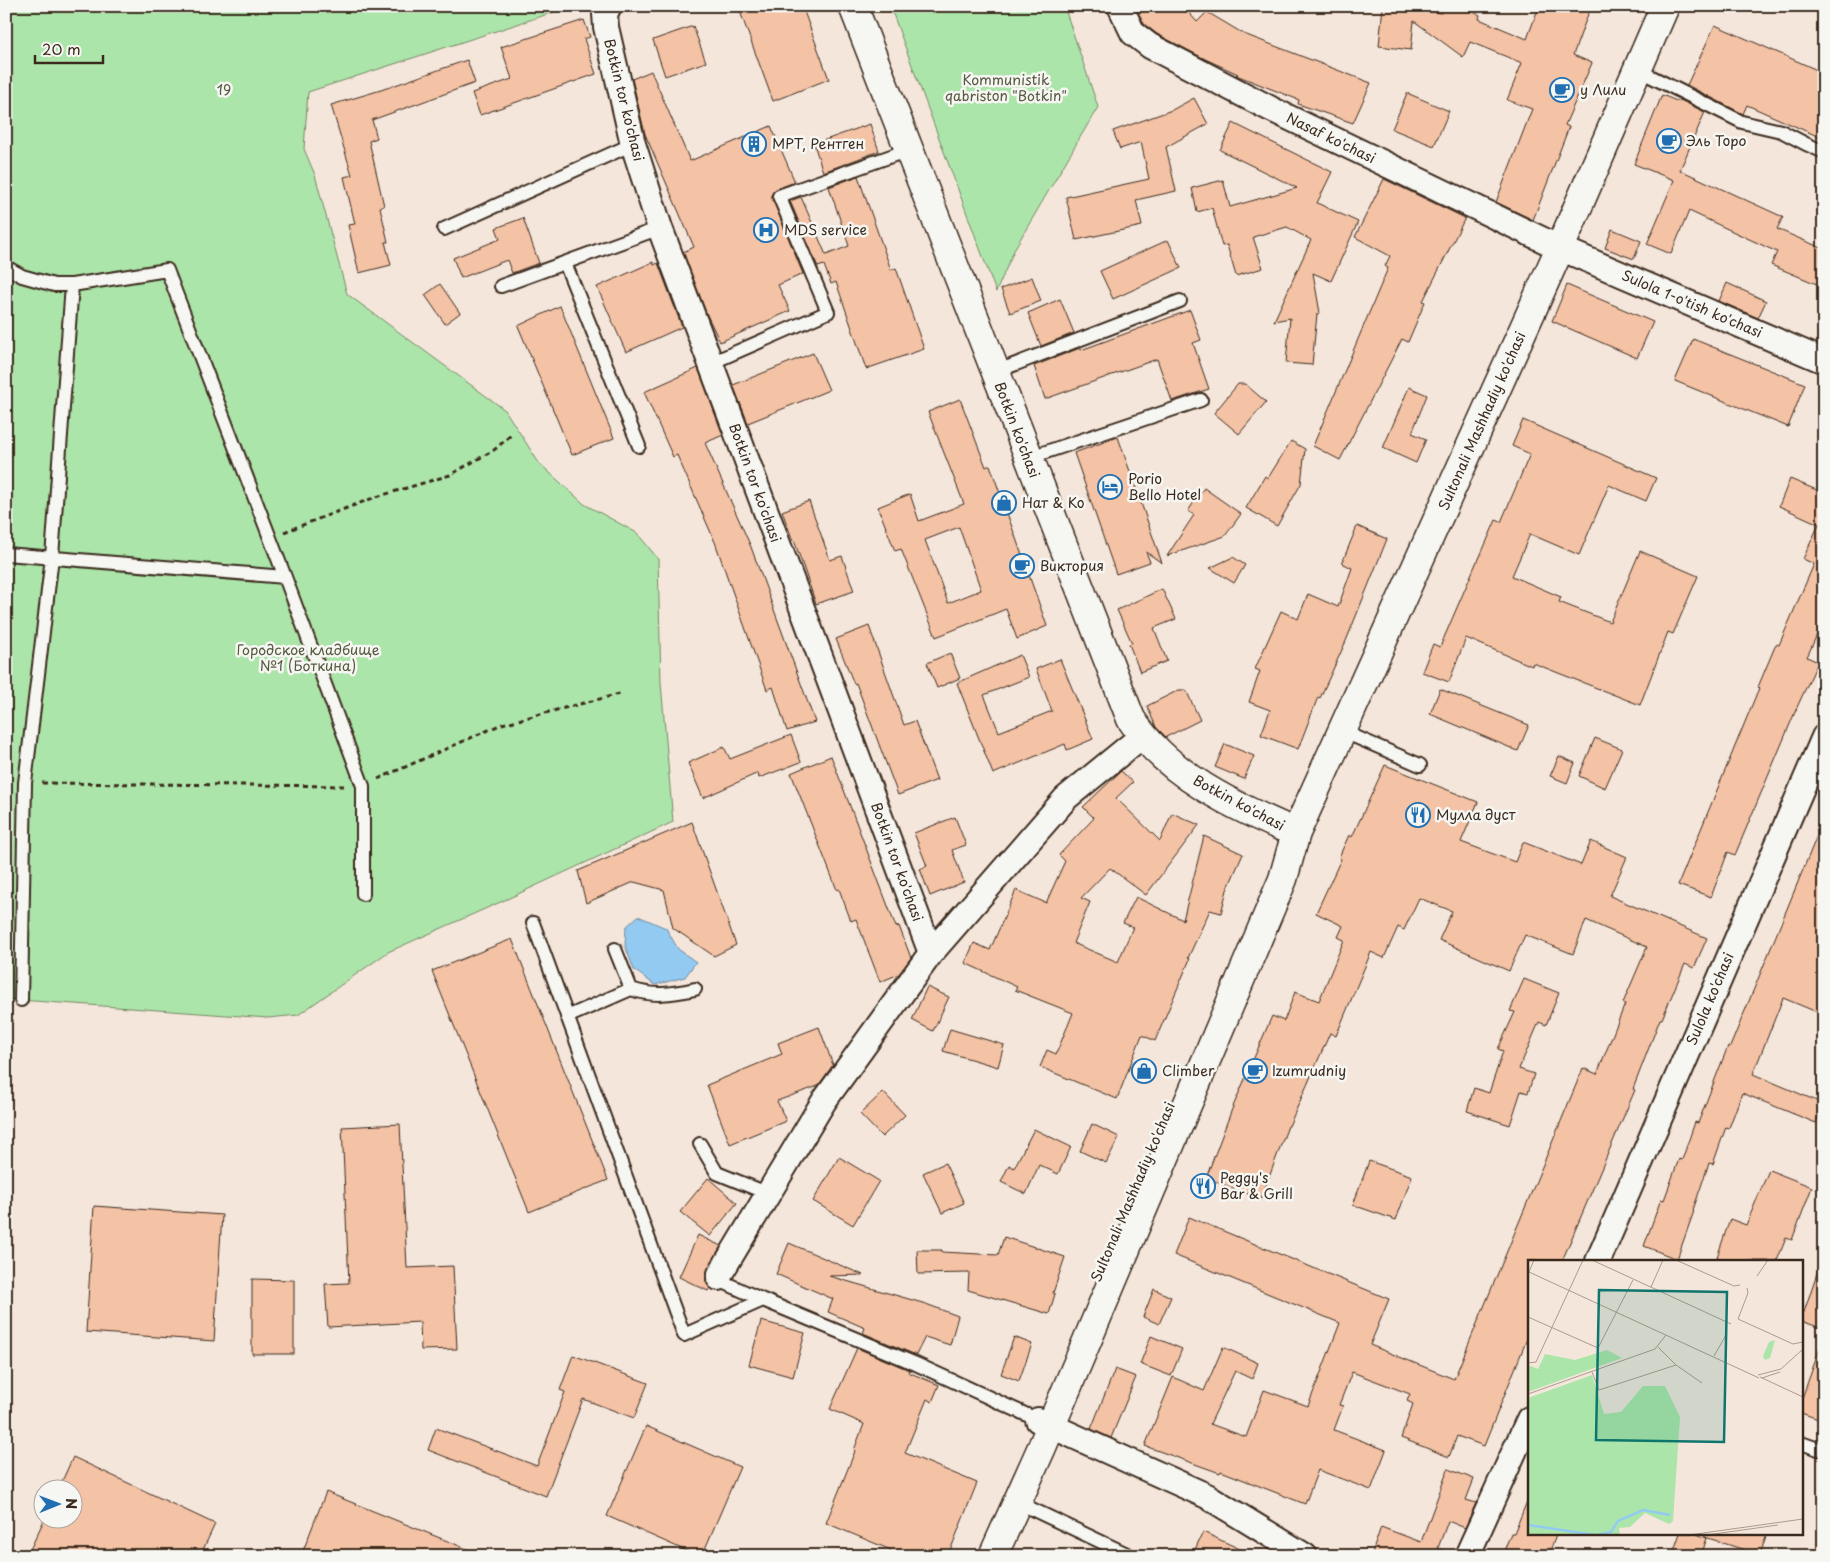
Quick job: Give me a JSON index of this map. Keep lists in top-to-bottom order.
{
  "streets": {
    "street": [
      "Botkin tor ko'chasi",
      "Nasaf ko'chasi",
      "Sulola 1-o'tish ko'chasi",
      "Sultonali Mashhadiy ko'chasi",
      "Botkin ko'chasi",
      "Sulola ko'chasi"
    ]
  },
  "crossings": [
    ["Nasaf ko'chasi", "Sulola 1-o'tish ko'chasi"],
    ["Nasaf ko'chasi", "Sultonali Mashhadiy ko'chasi"],
    ["Sulola 1-o'tish ko'chasi", "Sultonali Mashhadiy ko'chasi"],
    ["Sultonali Mashhadiy ko'chasi", "Botkin ko'chasi"]
  ],
  "parks": ["Kommunistik qabriston \"Botkin\"", "19", "Городское кладбище №1 (Боткина)"],
  "places": {
    "cafe": [
      "у Лили",
      "Эль Торо",
      "Виктория",
      "Izumrudniy"
    ],
    "building": ["МРТ, Рентген"],
    "hospital": ["MDS service"],
    "hotel": ["Porio Bello Hotel"],
    "shop": ["Нат & Ко", "Climber"],
    "restaurant": ["Мулла дуст", "Peggy's Bar & Grill"]
  },
  "scale_bar": "20 m",
  "north": "right"
}
